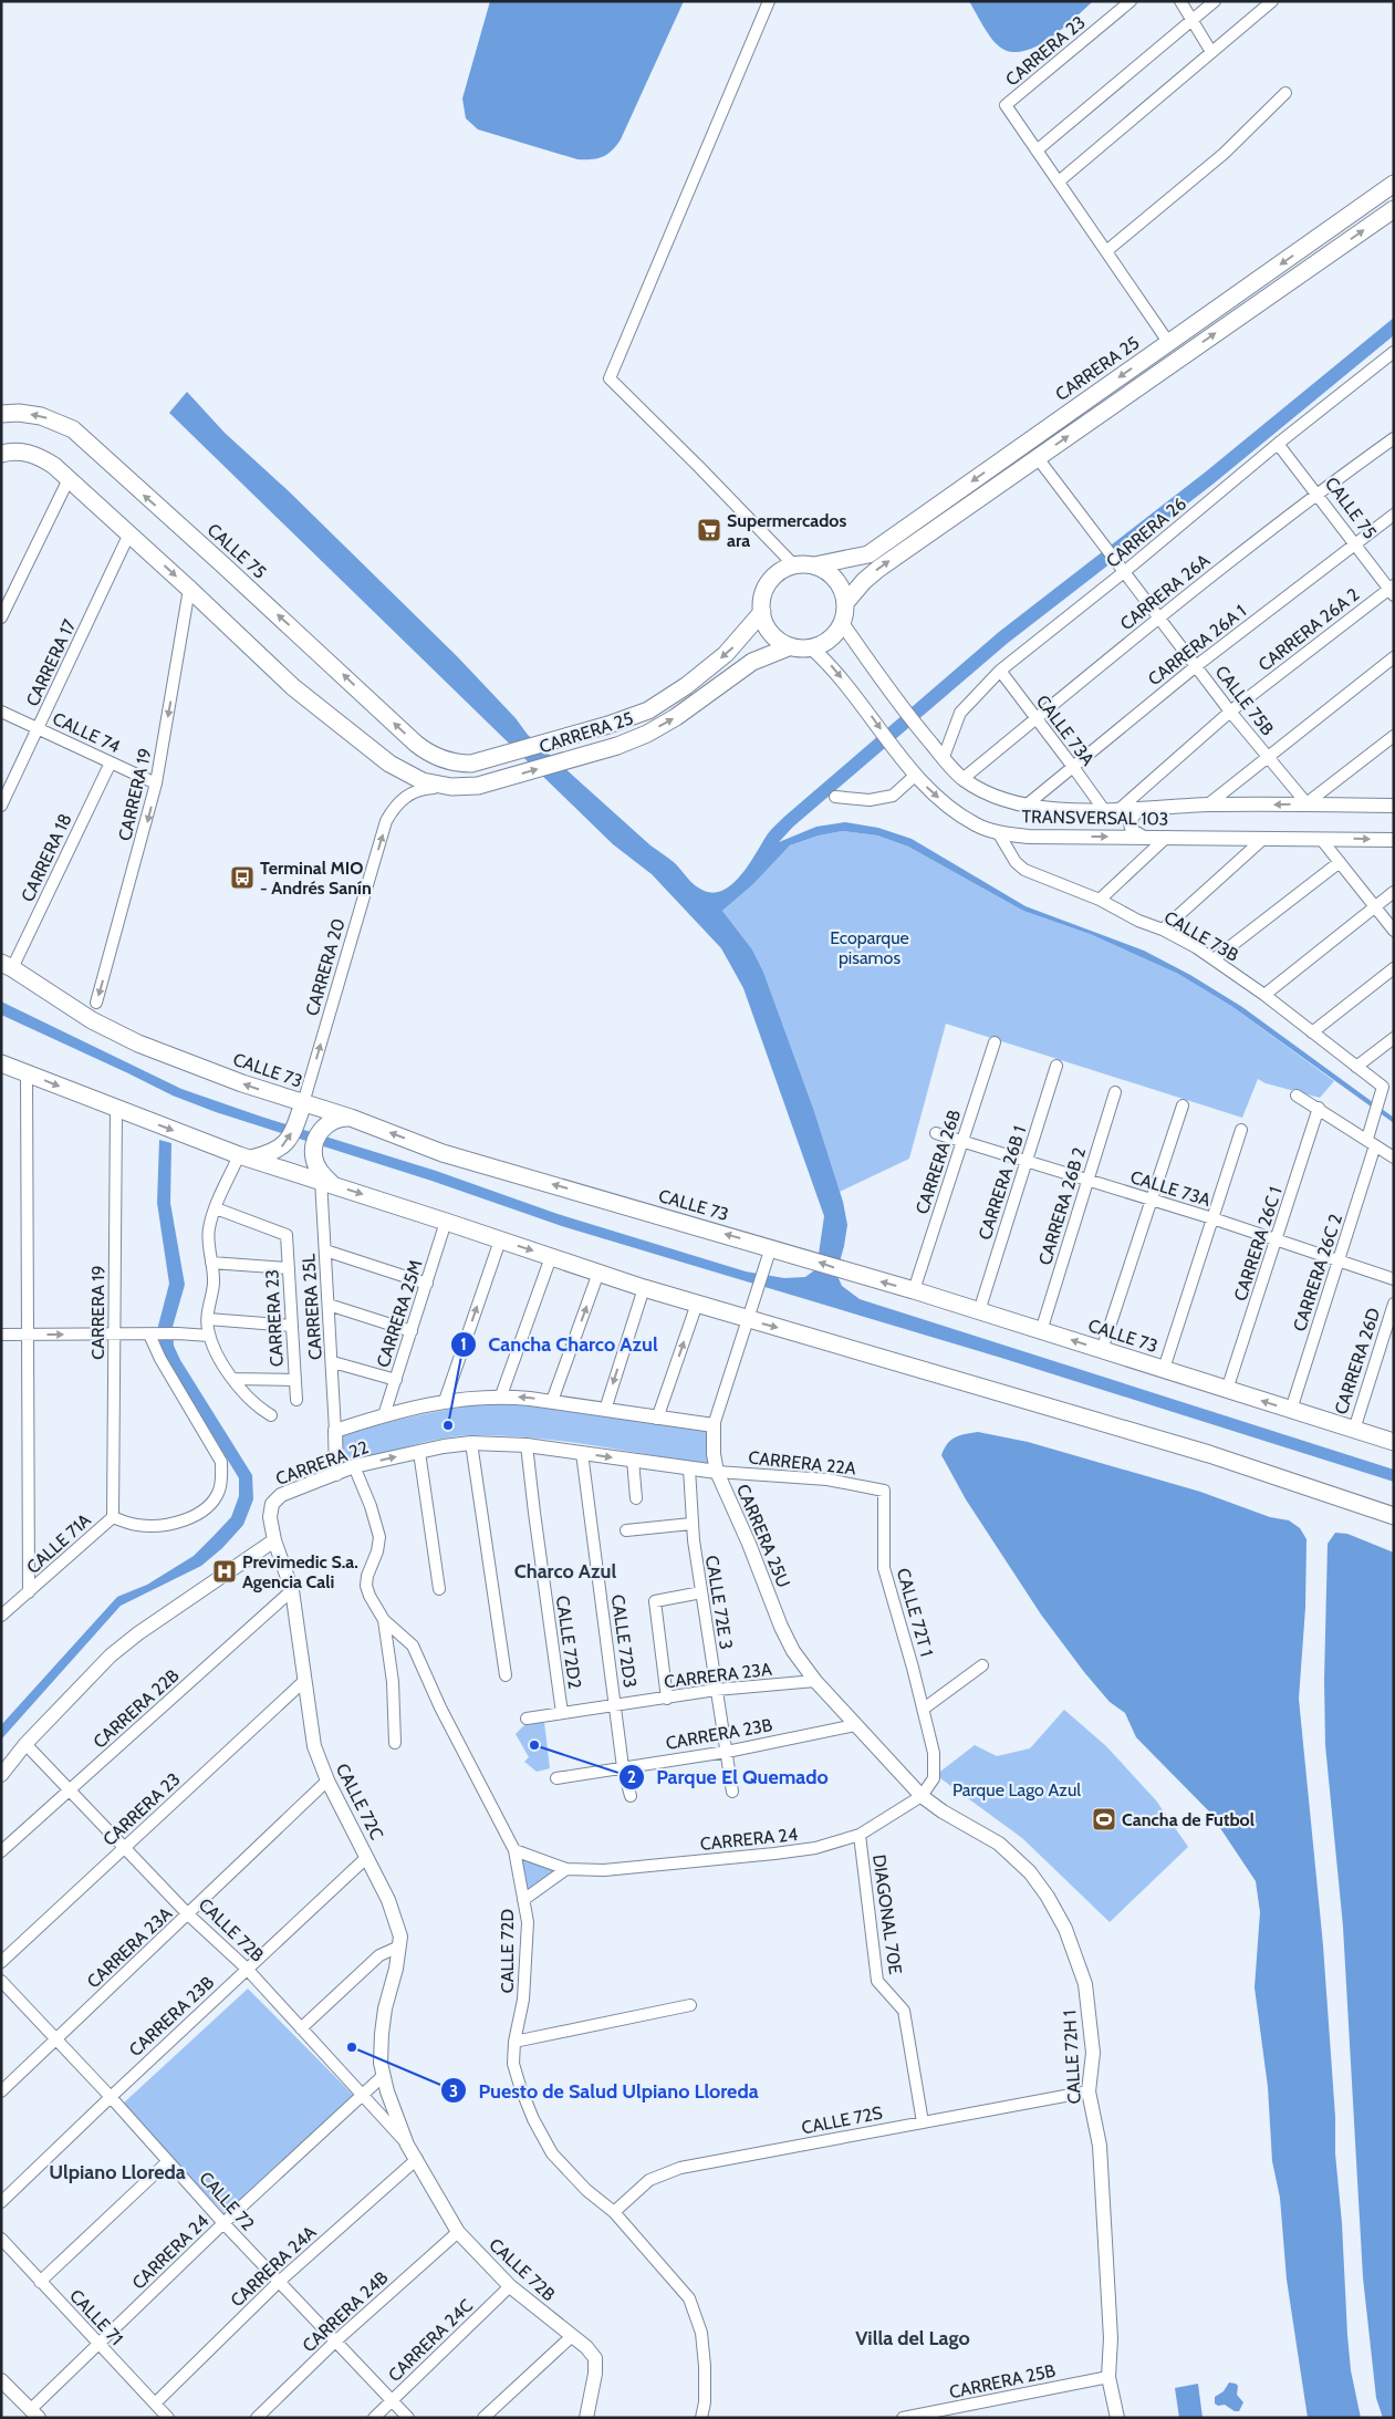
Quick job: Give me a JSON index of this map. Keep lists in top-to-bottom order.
{
  "streets": {
    "main road": ["CARRERA 25", "CALLE 75", "CALLE 73"],
    "street": [
      "CARRERA 23",
      "CARRERA 26",
      "CARRERA 26A",
      "CARRERA 26A 2",
      "CARRERA 26A 1",
      "CARRERA 17",
      "CALLE 75B",
      "CALLE 73A",
      "CALLE 74",
      "CARRERA 19",
      "TRANSVERSAL 103",
      "CARRERA 18",
      "CALLE 73B",
      "CARRERA 20",
      "CARRERA 26B",
      "CARRERA 26B 1",
      "CARRERA 26B 2",
      "CARRERA 26C 1",
      "CARRERA 26C 2",
      "CARRERA 25L",
      "CARRERA 25M",
      "CARRERA 26D",
      "CARRERA 22",
      "CARRERA 22A",
      "CARRERA 25U",
      "CALLE 71A",
      "CALLE 72E 3",
      "CALLE 72T 1",
      "CALLE 72D3",
      "CALLE 72D2",
      "CARRERA 23A",
      "CARRERA 22B",
      "CARRERA 23B",
      "CALLE 72C",
      "CARRERA 24",
      "DIAGONAL 70E",
      "CALLE 72B",
      "CALLE 72D",
      "CALLE 72H 1",
      "CALLE 72S",
      "CALLE 72",
      "CARRERA 24A",
      "CARRERA 24B",
      "CALLE 71",
      "CARRERA 24C",
      "CARRERA 25B"
    ]
  },
  "crossings": [
    ["CARRERA 23", "CALLE 72C"],
    ["CARRERA 23", "CALLE 72B"],
    ["CARRERA 25", "CALLE 75"],
    ["CARRERA 25", "CARRERA 19"],
    ["CARRERA 25", "TRANSVERSAL 103"],
    ["CARRERA 25", "CARRERA 20"],
    ["CALLE 75", "CARRERA 26"],
    ["CALLE 75", "CARRERA 26A"],
    ["CALLE 75", "CARRERA 26A 2"],
    ["CALLE 75", "CARRERA 26A 1"],
    ["CARRERA 26", "CALLE 75B"],
    ["CARRERA 26", "CALLE 73A"],
    ["CARRERA 26", "TRANSVERSAL 103"],
    ["CARRERA 26A", "CALLE 75B"],
    ["CARRERA 26A", "CALLE 73A"],
    ["CARRERA 26A", "TRANSVERSAL 103"],
    ["CARRERA 26A 2", "CALLE 75B"],
    ["CARRERA 26A 2", "TRANSVERSAL 103"],
    ["CARRERA 26A 1", "CALLE 75B"],
    ["CARRERA 26A 1", "CALLE 73A"],
    ["CARRERA 26A 1", "TRANSVERSAL 103"],
    ["CARRERA 17", "CALLE 74"],
    ["CALLE 75B", "TRANSVERSAL 103"],
    ["CALLE 73A", "TRANSVERSAL 103"],
    ["CALLE 73A", "CARRERA 26B"],
    ["CALLE 73A", "CARRERA 26B 1"],
    ["CALLE 73A", "CARRERA 26B 2"],
    ["CALLE 73A", "CARRERA 26C 1"],
    ["CALLE 73A", "CARRERA 26C 2"],
    ["CALLE 74", "CARRERA 19"],
    ["CALLE 74", "CARRERA 18"],
    ["CARRERA 19", "CALLE 71A"],
    ["TRANSVERSAL 103", "CALLE 73B"],
    ["CARRERA 18", "CALLE 73"],
    ["CALLE 73B", "CARRERA 26C 2"],
    ["CARRERA 20", "CALLE 73"],
    ["CALLE 73", "CARRERA 26B"],
    ["CALLE 73", "CARRERA 26B 1"],
    ["CALLE 73", "CARRERA 26B 2"],
    ["CALLE 73", "CARRERA 26C 1"],
    ["CALLE 73", "CARRERA 26C 2"],
    ["CALLE 73", "CARRERA 26D"],
    ["CALLE 73", "CARRERA 25U"],
    ["CARRERA 25L", "CARRERA 22"],
    ["CARRERA 25M", "CARRERA 22"],
    ["CARRERA 22", "CARRERA 22A"],
    ["CARRERA 22", "CARRERA 25U"],
    ["CARRERA 22", "CALLE 72E 3"],
    ["CARRERA 22", "CALLE 72D3"],
    ["CARRERA 22", "CALLE 72D2"],
    ["CARRERA 22", "CALLE 72C"],
    ["CARRERA 22", "CALLE 72D"],
    ["CARRERA 22A", "CARRERA 25U"],
    ["CARRERA 22A", "CALLE 72T 1"],
    ["CARRERA 25U", "CALLE 72T 1"],
    ["CARRERA 25U", "CARRERA 23A"],
    ["CARRERA 25U", "CARRERA 23B"],
    ["CARRERA 25U", "CARRERA 24"],
    ["CARRERA 25U", "CALLE 72H 1"],
    ["CALLE 72E 3", "CARRERA 23A"],
    ["CALLE 72E 3", "CARRERA 23B"],
    ["CALLE 72T 1", "CARRERA 24"],
    ["CALLE 72T 1", "CALLE 72H 1"],
    ["CALLE 72D3", "CARRERA 23A"],
    ["CALLE 72D3", "CARRERA 23B"],
    ["CALLE 72D2", "CARRERA 23A"],
    ["CARRERA 23A", "CALLE 72C"],
    ["CARRERA 23A", "CALLE 72B"],
    ["CARRERA 23A", "CALLE 72"],
    ["CARRERA 22B", "CALLE 72C"],
    ["CARRERA 22B", "CALLE 72B"],
    ["CARRERA 23B", "CALLE 72C"],
    ["CARRERA 23B", "CALLE 72B"],
    ["CARRERA 23B", "CALLE 72"],
    ["CALLE 72C", "CARRERA 24"],
    ["CALLE 72C", "CALLE 72B"],
    ["CARRERA 24", "DIAGONAL 70E"],
    ["CARRERA 24", "CALLE 72B"],
    ["CARRERA 24", "CALLE 72D"],
    ["CARRERA 24", "CALLE 72H 1"],
    ["CARRERA 24", "CALLE 72"],
    ["CARRERA 24", "CALLE 71"],
    ["DIAGONAL 70E", "CALLE 72S"],
    ["CALLE 72B", "CARRERA 24A"],
    ["CALLE 72B", "CARRERA 24B"],
    ["CALLE 72B", "CARRERA 24C"],
    ["CALLE 72D", "CALLE 72S"],
    ["CALLE 72H 1", "CALLE 72S"],
    ["CALLE 72H 1", "CARRERA 25B"],
    ["CALLE 72", "CARRERA 24A"],
    ["CALLE 72", "CARRERA 24B"],
    ["CALLE 72", "CARRERA 24C"],
    ["CARRERA 24A", "CALLE 71"]
  ],
  "one_way": ["CALLE 75", "CARRERA 19", "CARRERA 20"],
  "districts": ["Charco Azul", "Ulpiano Lloreda", "Villa del Lago"],
  "parks": ["Ecoparque pisamos", "Parque Lago Azul"],
  "places": {
    "supermarket": ["Supermercados ara"],
    "bus stop": ["Terminal MIO - Andrés Sanín"],
    "other": ["Cancha Charco Azul", "Parque El Quemado", "Puesto de Salud Ulpiano Lloreda"],
    "hospital": ["Previmedic S.a. Agencia Cali"],
    "sports": ["Cancha de Futbol"]
  }
}
